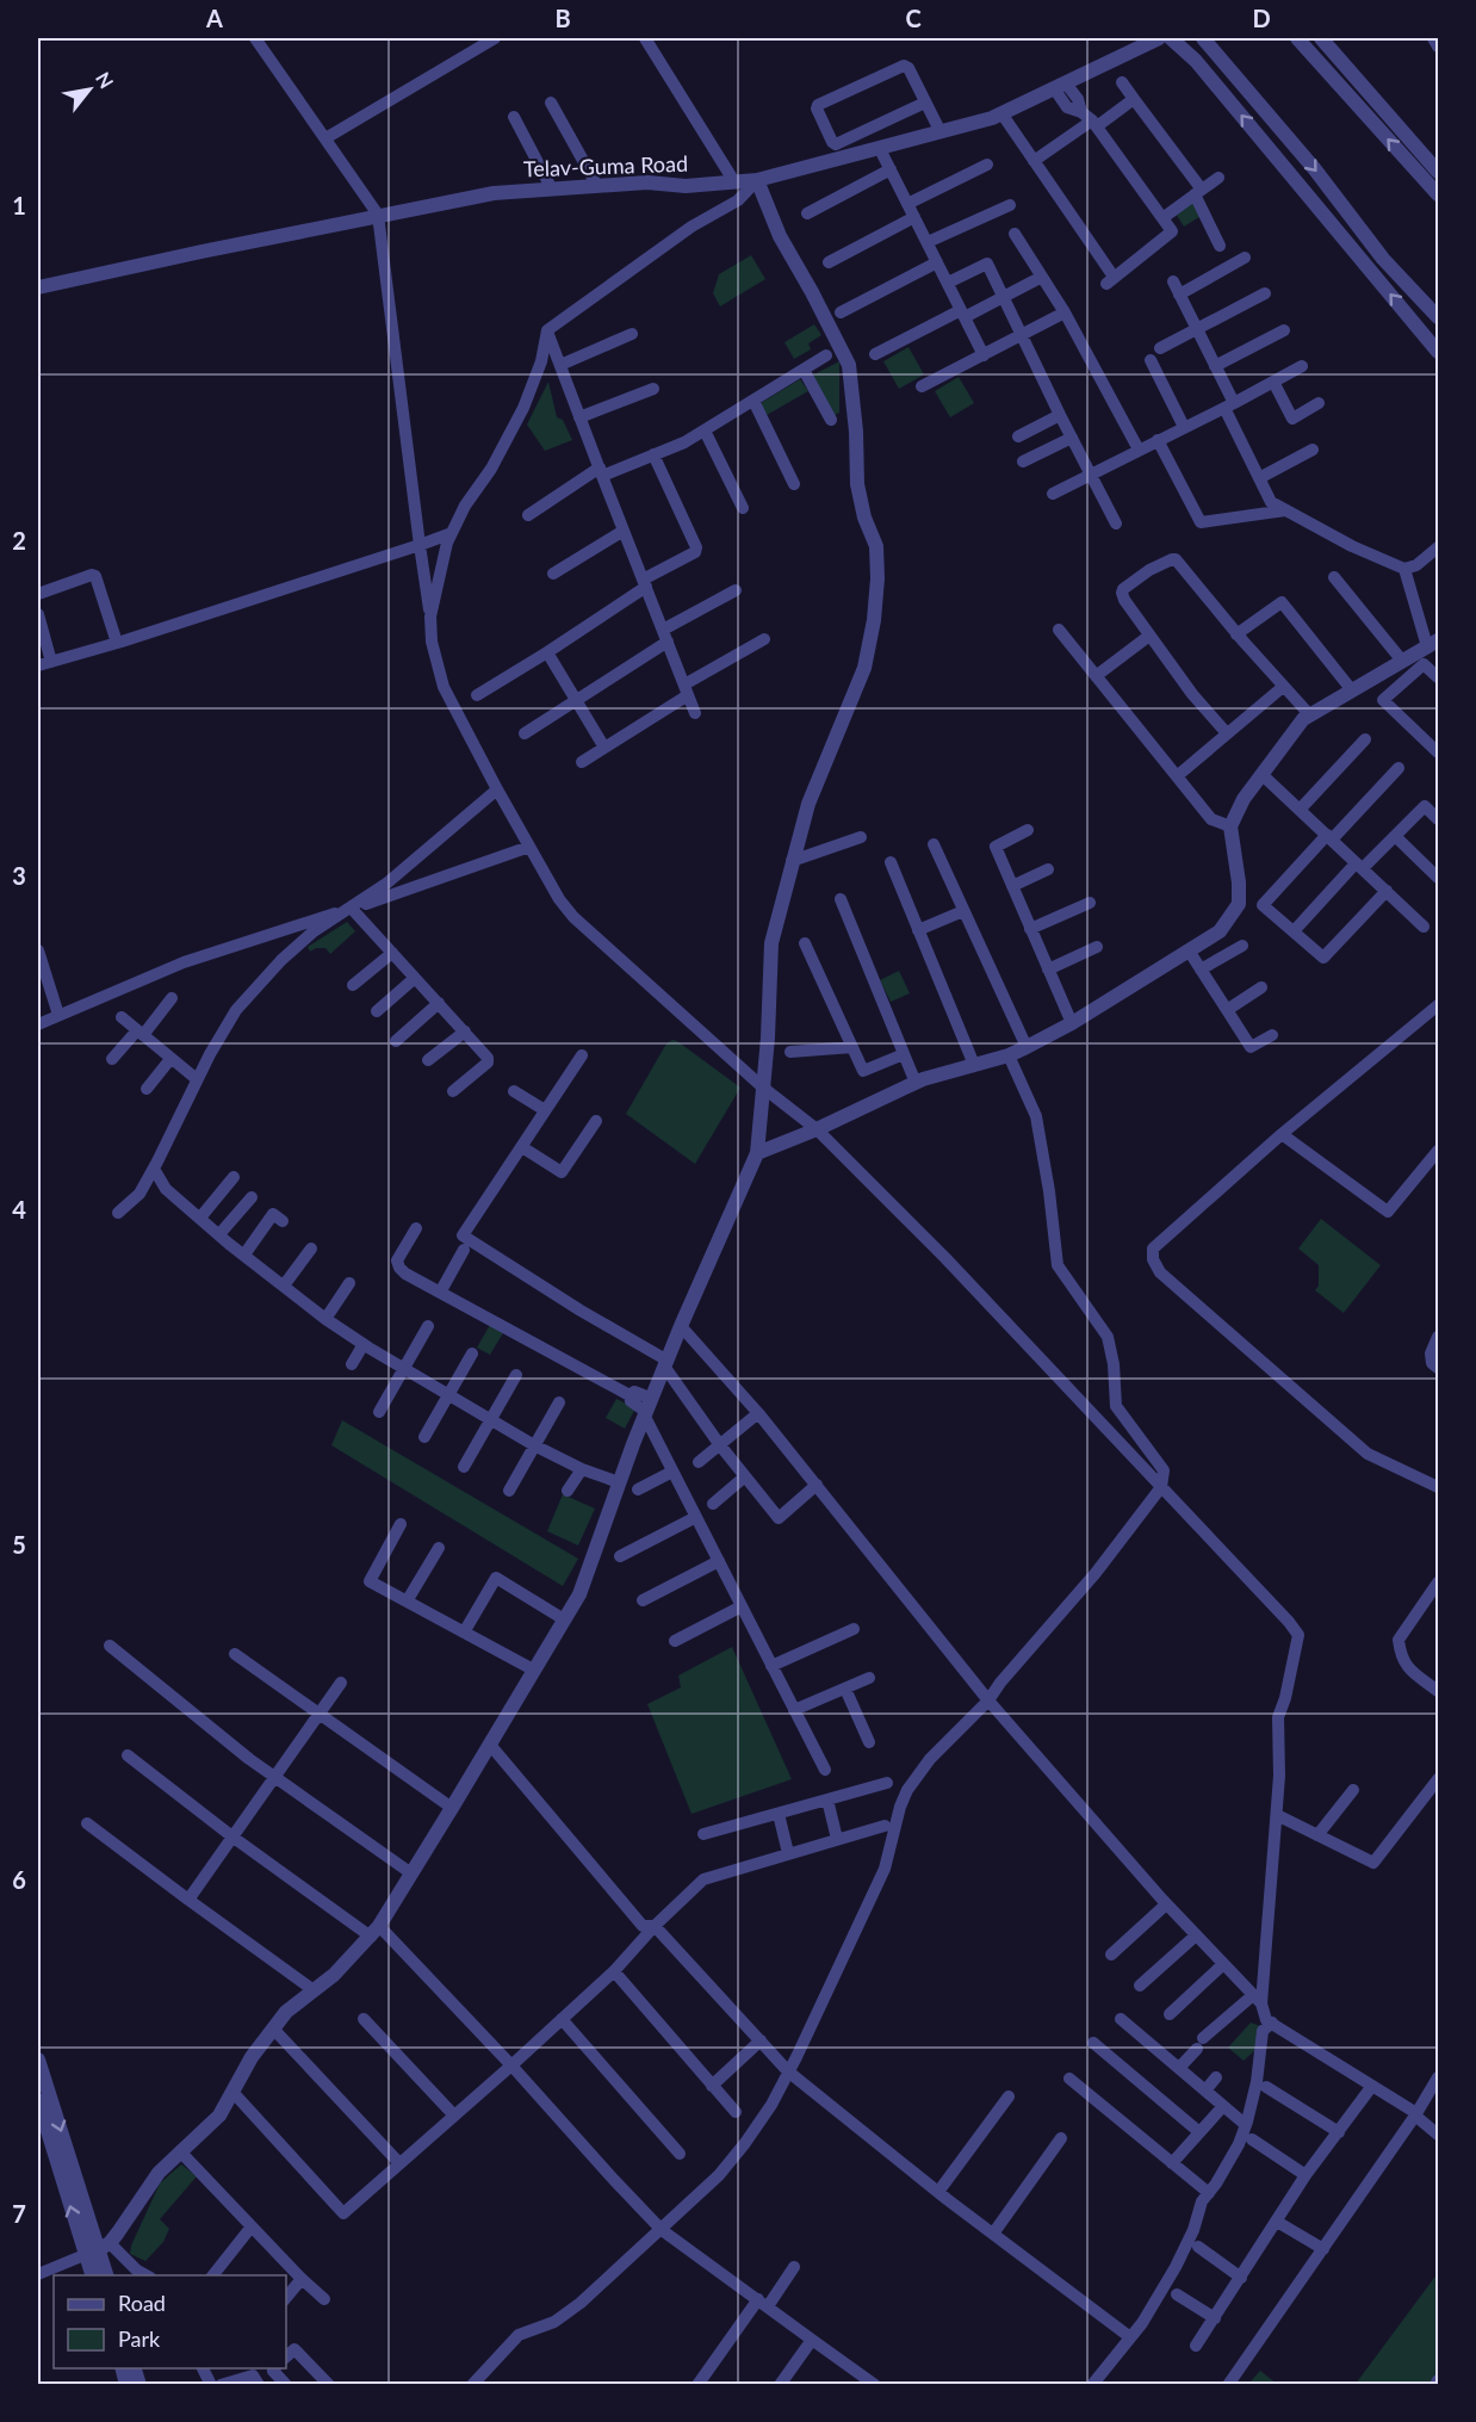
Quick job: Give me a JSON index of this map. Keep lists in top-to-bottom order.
{
  "streets": {
    "street": ["Telav-Guma Road"]
  },
  "legend": ["Road", "Park"],
  "north": "top right",
  "grid": {
    "columns": [
      "A",
      "B",
      "C",
      "D"
    ],
    "rows": [
      "1",
      "2",
      "3",
      "4",
      "5",
      "6",
      "7"
    ]
  }
}
